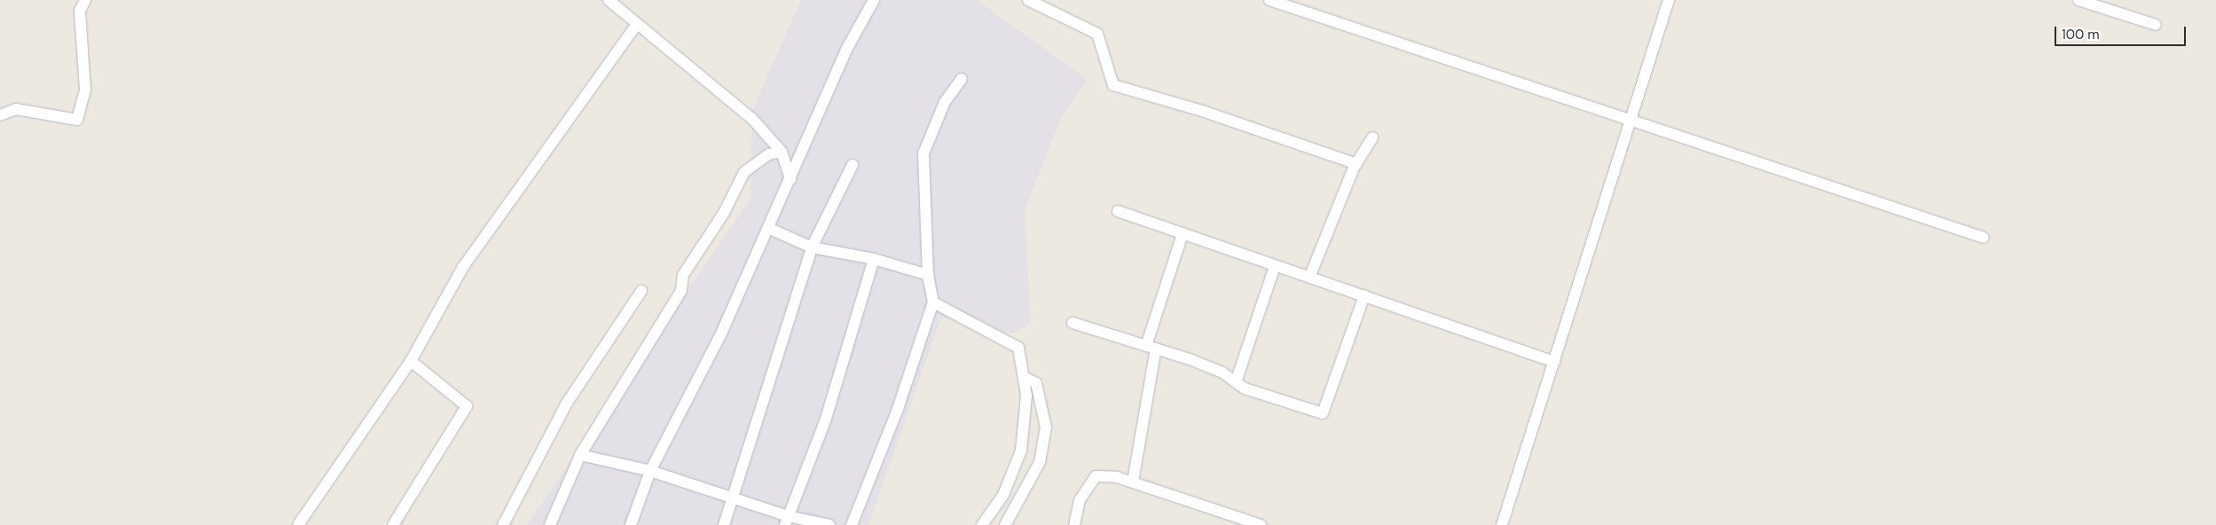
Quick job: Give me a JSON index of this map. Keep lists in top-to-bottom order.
{
  "scale_bar": "100 m"
}
